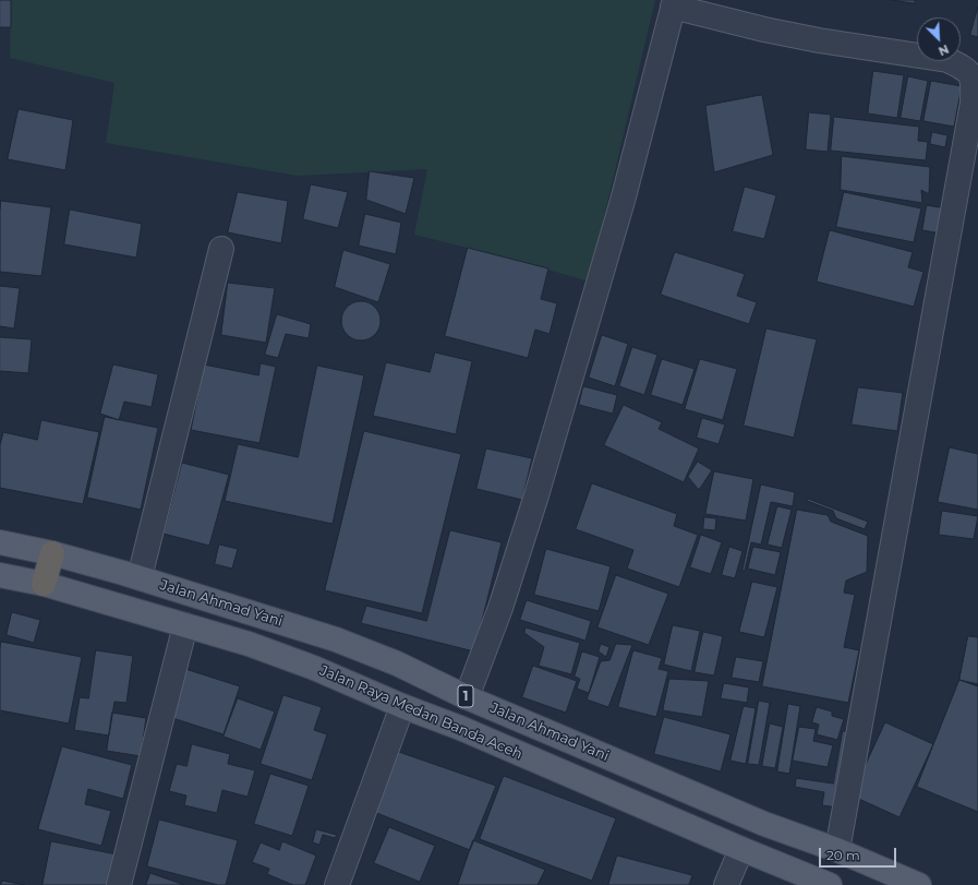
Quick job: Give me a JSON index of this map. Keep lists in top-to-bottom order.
{
  "streets": {
    "main road": ["Jalan Ahmad Yani", "1", "Jalan Raya Medan Banda Aceh"]
  },
  "scale_bar": "20 m",
  "north": "bottom right"
}
